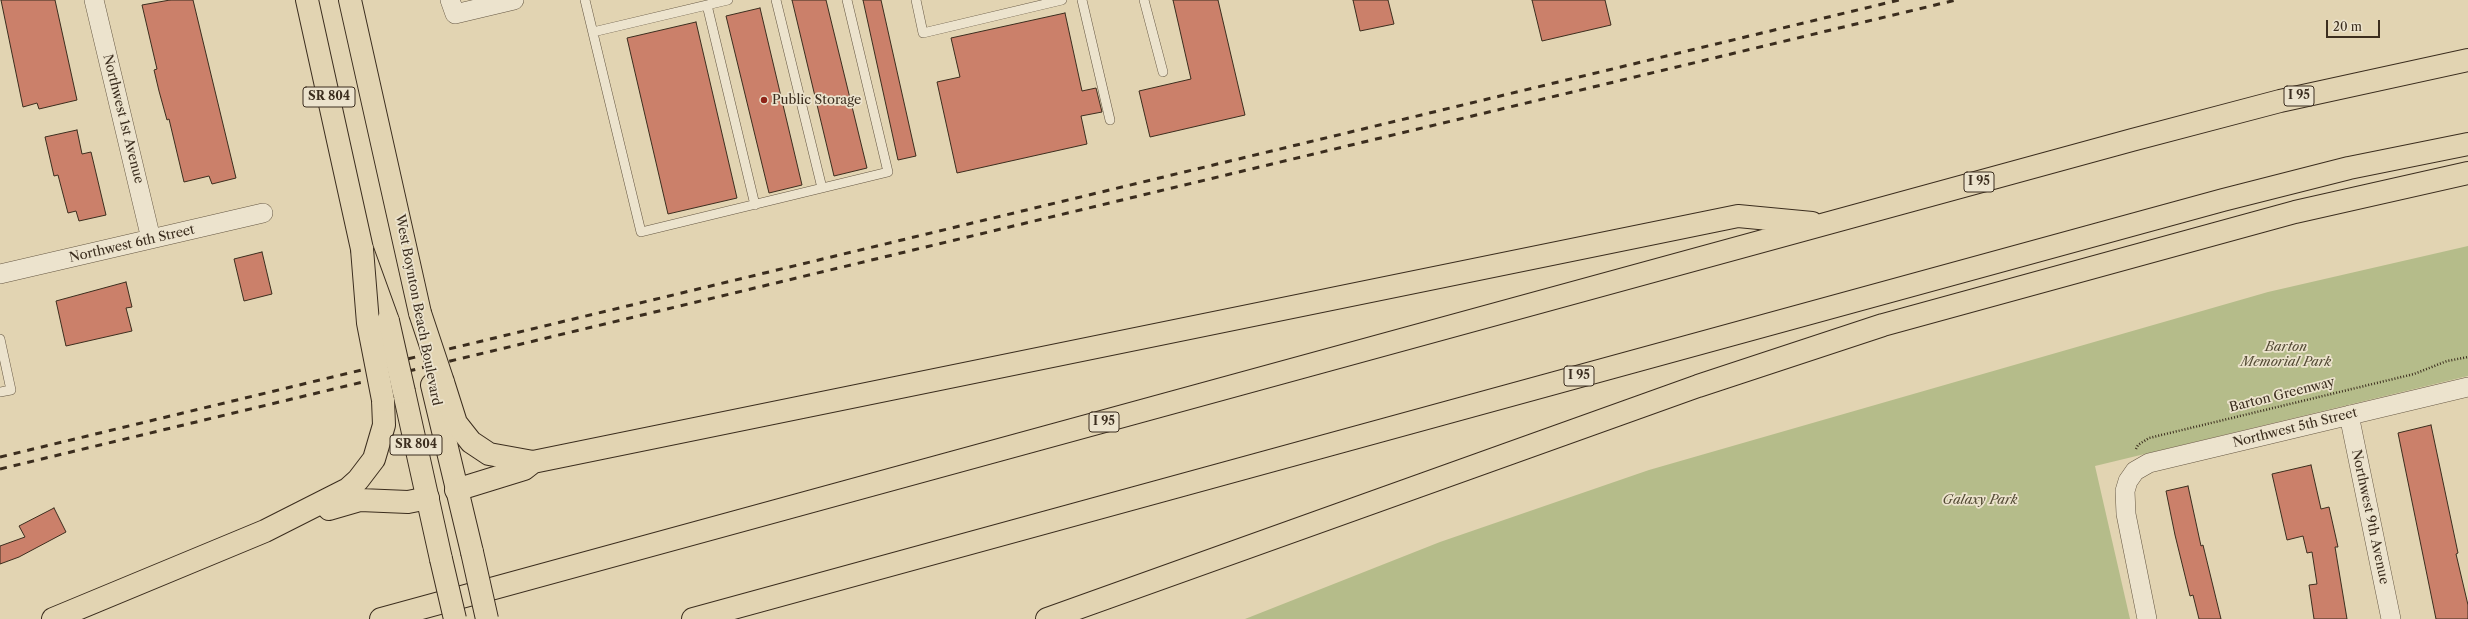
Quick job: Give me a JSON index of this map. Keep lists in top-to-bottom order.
{
  "streets": {
    "main road": ["I 95", "SR 804", "West Boynton Beach Boulevard"],
    "street": [
      "Northwest 1st Avenue",
      "Northwest 6th Street",
      "Northwest 5th Street",
      "Northwest 9th Avenue"
    ],
    "path": ["Barton Greenway"]
  },
  "crossings": [
    ["Northwest 1st Avenue", "Northwest 6th Street"],
    ["Northwest 5th Street", "Northwest 9th Avenue"]
  ],
  "parks": ["Barton Memorial Park", "Galaxy Park"],
  "places": ["Public Storage"],
  "scale_bar": "20 m"
}
